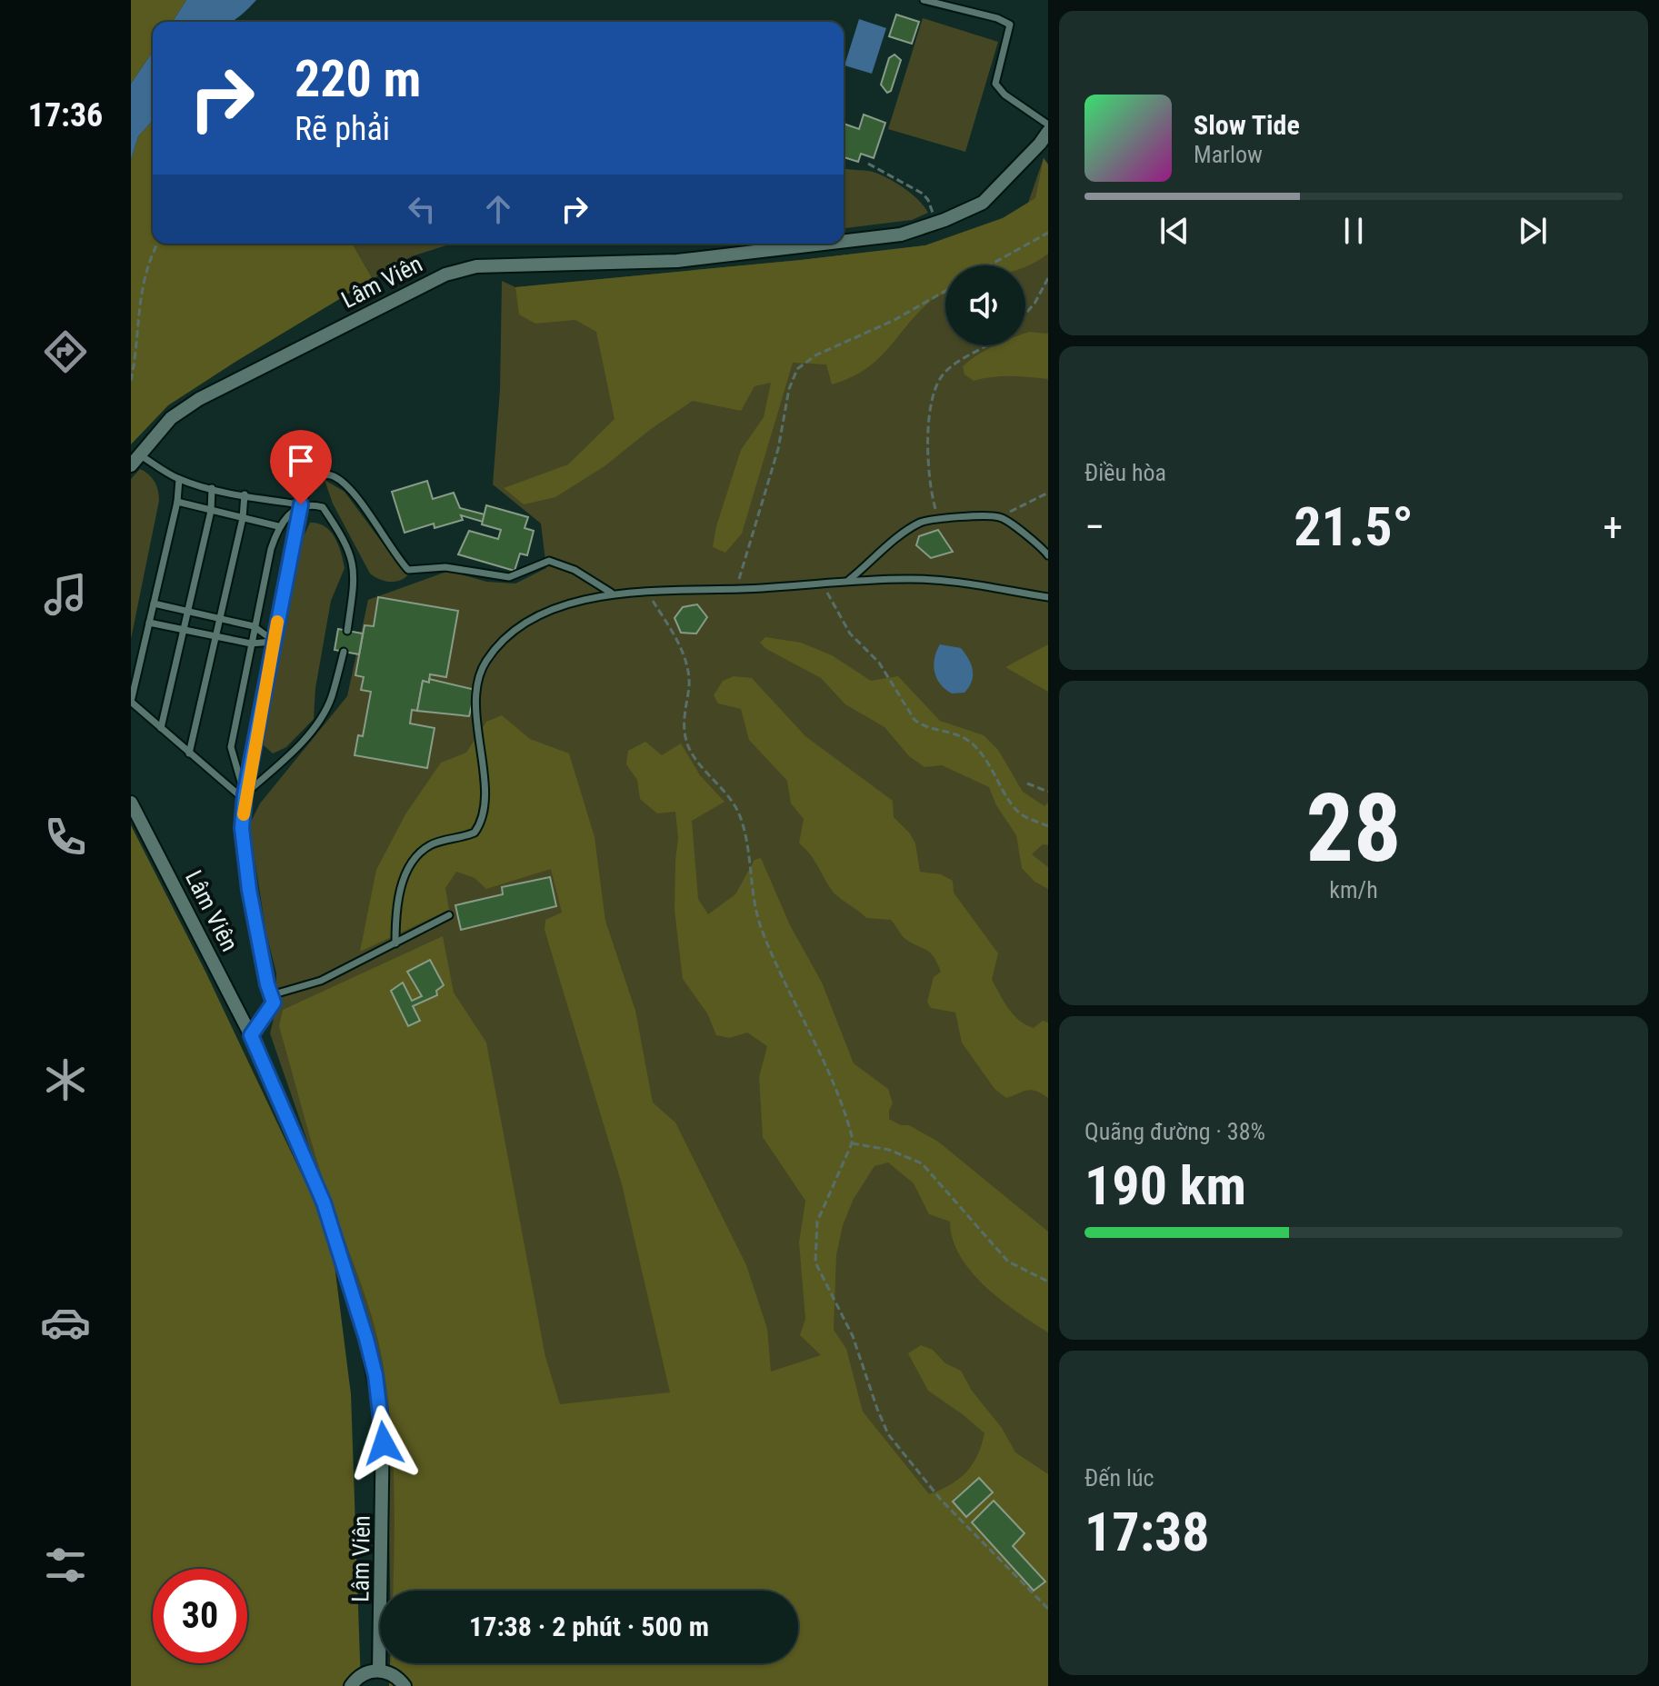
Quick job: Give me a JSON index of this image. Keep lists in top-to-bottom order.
{
  "streets": {
    "street": ["Lâm Viên"]
  },
  "page": {
    "tabs": "17:36",
    "turn": ["220 m", "Rẽ phải"],
    "song": ["Slow Tide", "Marlow"],
    "tile": [
      "Điều hòa",
      ["28", "km/h"],
      ["Quãng đường · 38%", "190 km"],
      ["Đến lúc", "17:38"]
    ],
    "heat": ["−", "21.5°", "+"],
    "limit": "30",
    "trip": "17:38 · 2 phút · 500 m"
  }
}
